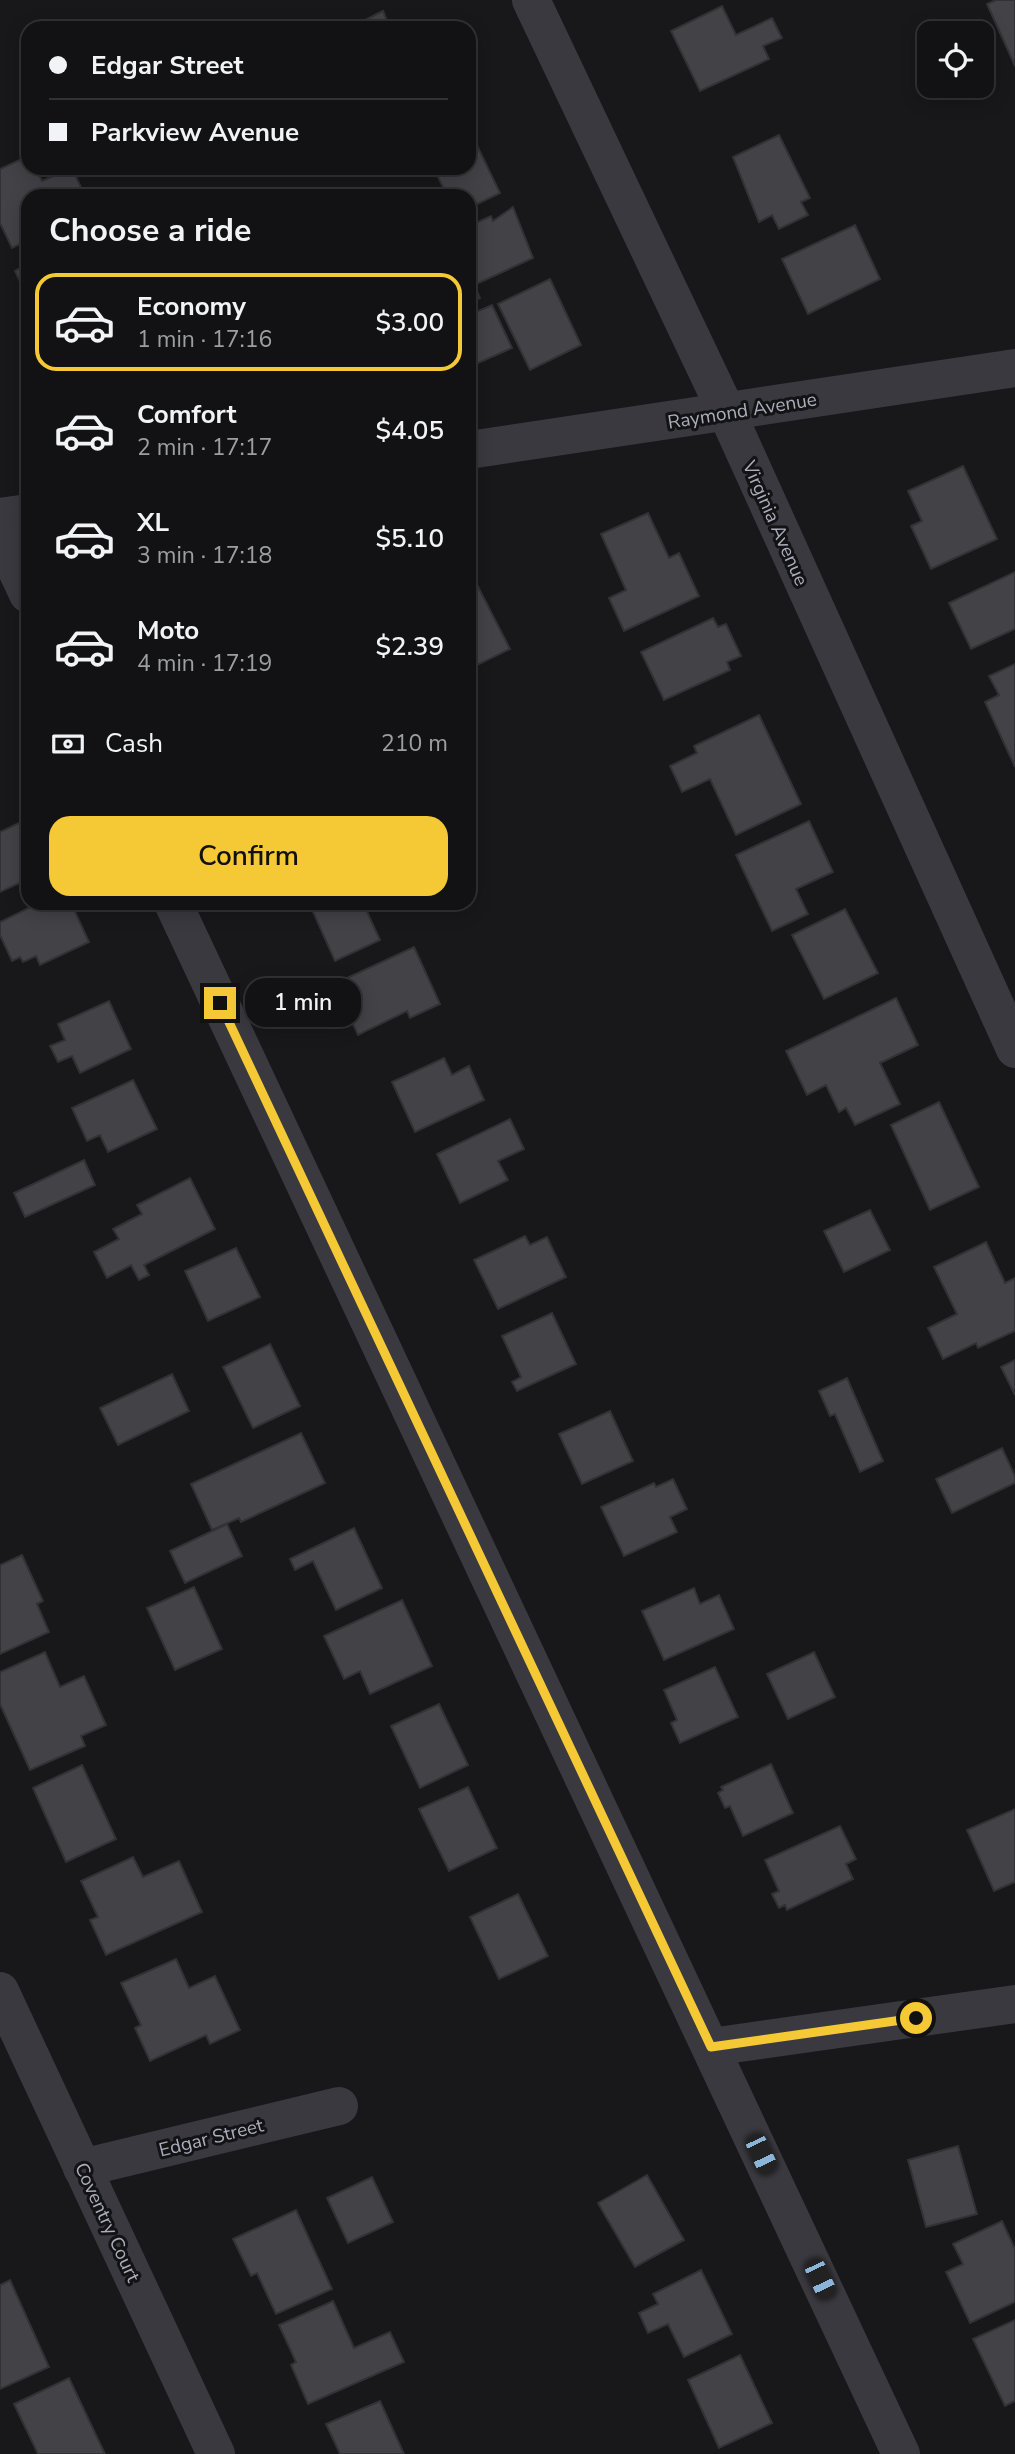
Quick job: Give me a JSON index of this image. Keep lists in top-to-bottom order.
{
  "streets": {
    "street": [
      "Raymond Avenue",
      "Virginia Avenue",
      "Edgar Street",
      "Coventry Court"
    ]
  },
  "crossings": [
    ["Raymond Avenue", "Virginia Avenue"],
    ["Edgar Street", "Coventry Court"]
  ],
  "page": {
    "banner": ["Edgar Street", "Parkview Avenue"],
    "heading": "Choose a ride",
    "list": [
      {
        "name": "Economy",
        "note": "1 min · 17:16",
        "value": "$3.00"
      },
      {
        "name": "Comfort",
        "note": "2 min · 17:17",
        "value": "$4.05"
      },
      {
        "name": "XL",
        "note": "3 min · 17:18",
        "value": "$5.10"
      },
      {
        "name": "Moto",
        "note": "4 min · 17:19",
        "value": "$2.39"
      }
    ],
    "pay": ["Cash", "210 m"],
    "buttons": "Confirm",
    "bubble": "1 min"
  }
}
